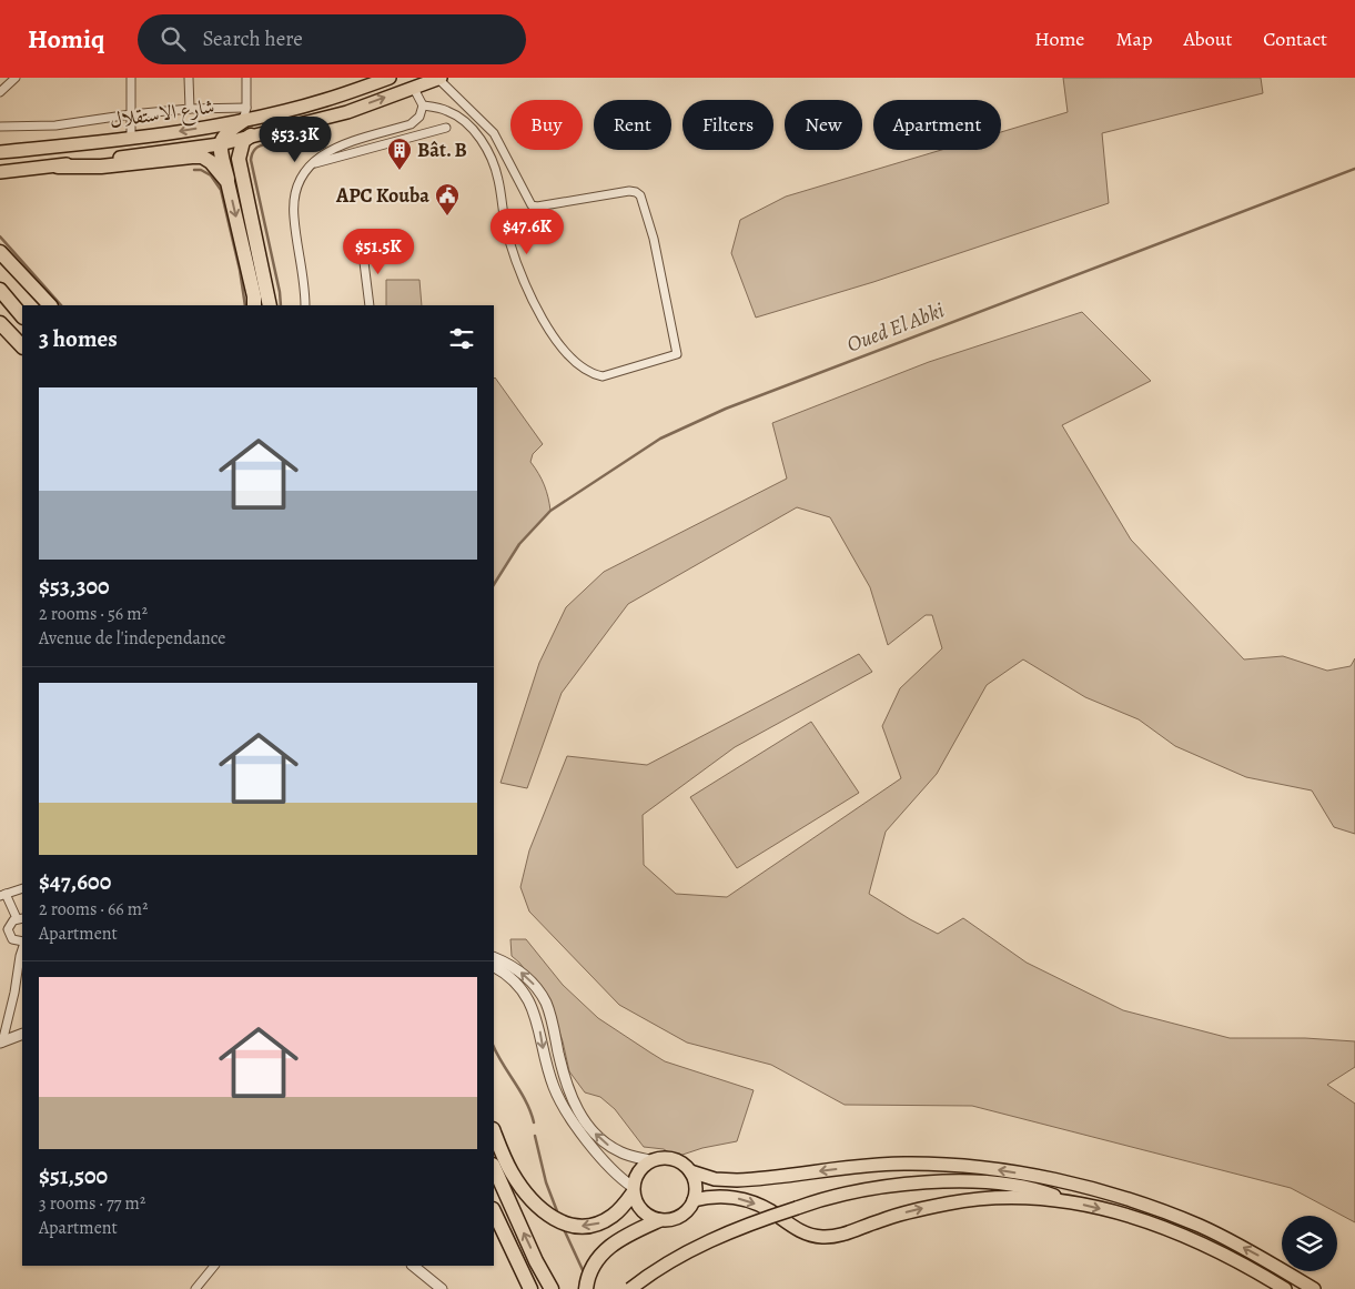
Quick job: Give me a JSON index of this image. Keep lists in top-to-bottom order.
{
  "streets": {
    "main road": ["شارع الاستقلال"]
  },
  "water": ["Oued El Abki"],
  "places": {
    "building": ["Bât. B"],
    "public building": ["APC Kouba"]
  },
  "page": {
    "header": "Homiq",
    "search": "Search here",
    "nav": [
      "Home",
      "Map",
      "About",
      "Contact"
    ],
    "chip": [
      "Buy",
      "Rent",
      "Filters",
      "New",
      "Apartment"
    ],
    "price": ["$53.3K", "$47.6K", "$51.5K"],
    "heading": "3 homes",
    "list": [
      {
        "name": "$53,300",
        "note": "2 rooms · 56 m² · Avenue de l'independance"
      },
      {
        "name": "$47,600",
        "note": "2 rooms · 66 m² · Apartment"
      },
      {
        "name": "$51,500",
        "note": "3 rooms · 77 m² · Apartment"
      }
    ]
  }
}
